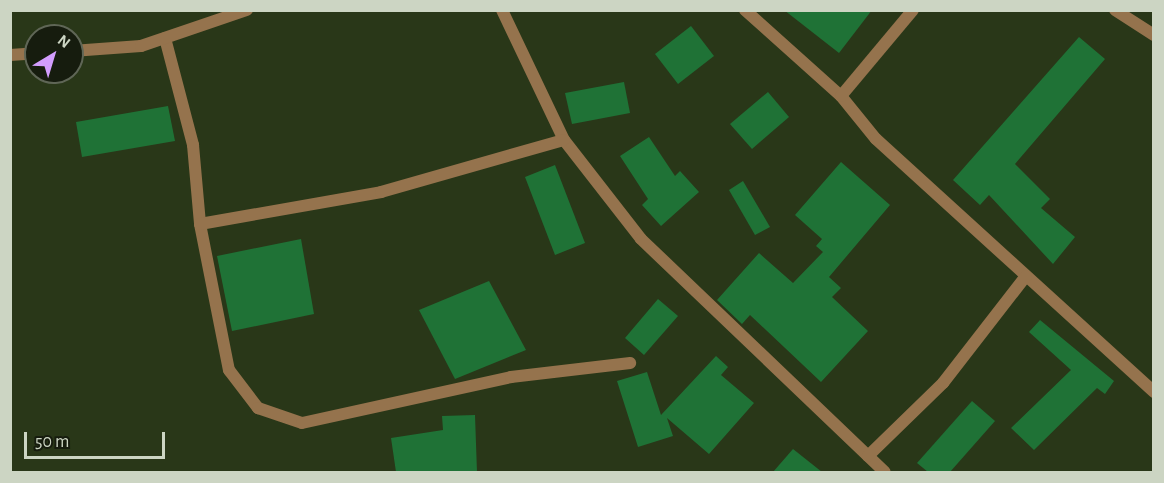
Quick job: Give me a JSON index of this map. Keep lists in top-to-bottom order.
{
  "scale_bar": "50 m",
  "north": "top right"
}
